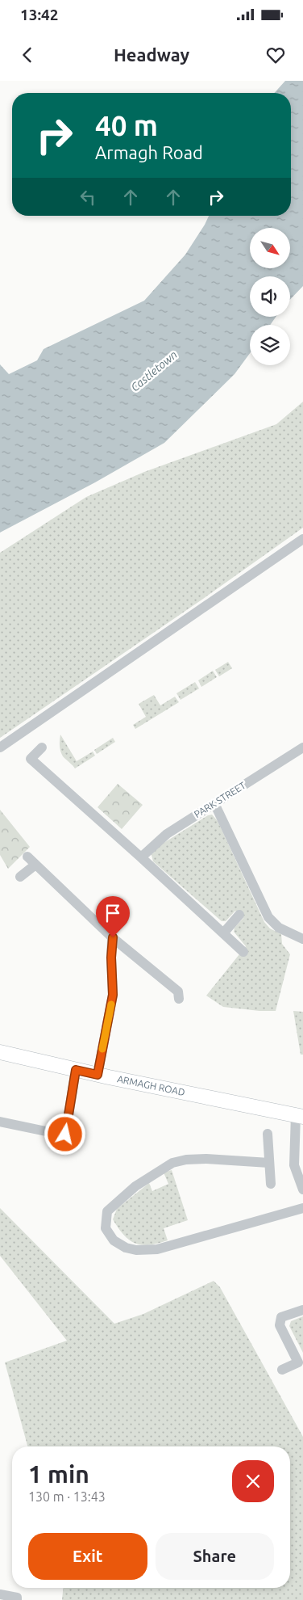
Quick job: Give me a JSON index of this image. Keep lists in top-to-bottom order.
{
  "streets": {
    "main road": ["ARMAGH ROAD"],
    "street": ["PARK STREET"]
  },
  "water": ["Castletown"],
  "north": "bottom right",
  "page": {
    "status": "13:42",
    "header": "Headway",
    "turn": ["40 m", "Armagh Road"],
    "heading": ["1 min", "130 m · 13:43"],
    "buttons": ["Exit", "Share"]
  }
}
